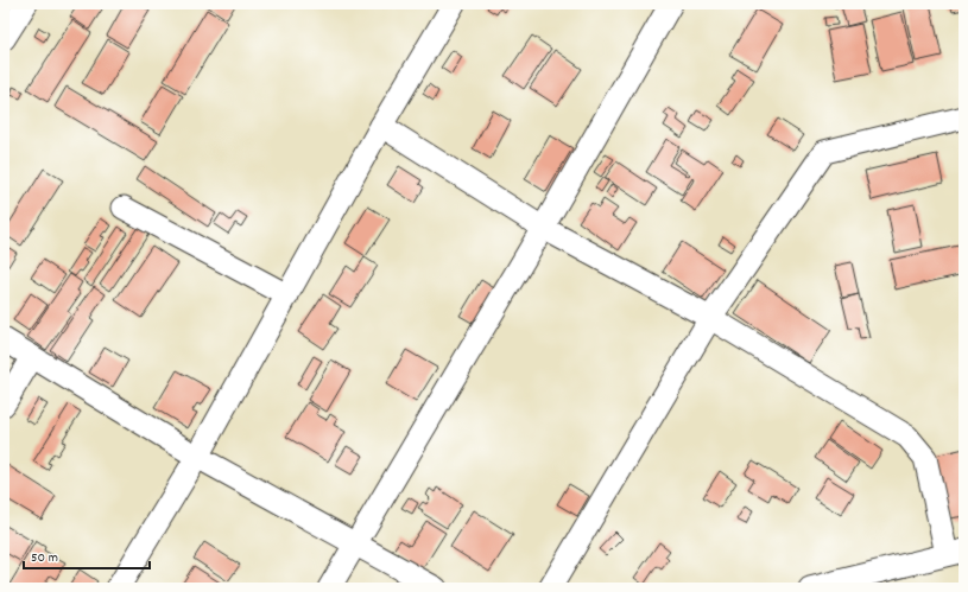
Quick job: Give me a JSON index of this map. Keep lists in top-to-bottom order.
{
  "scale_bar": "50 m"
}
